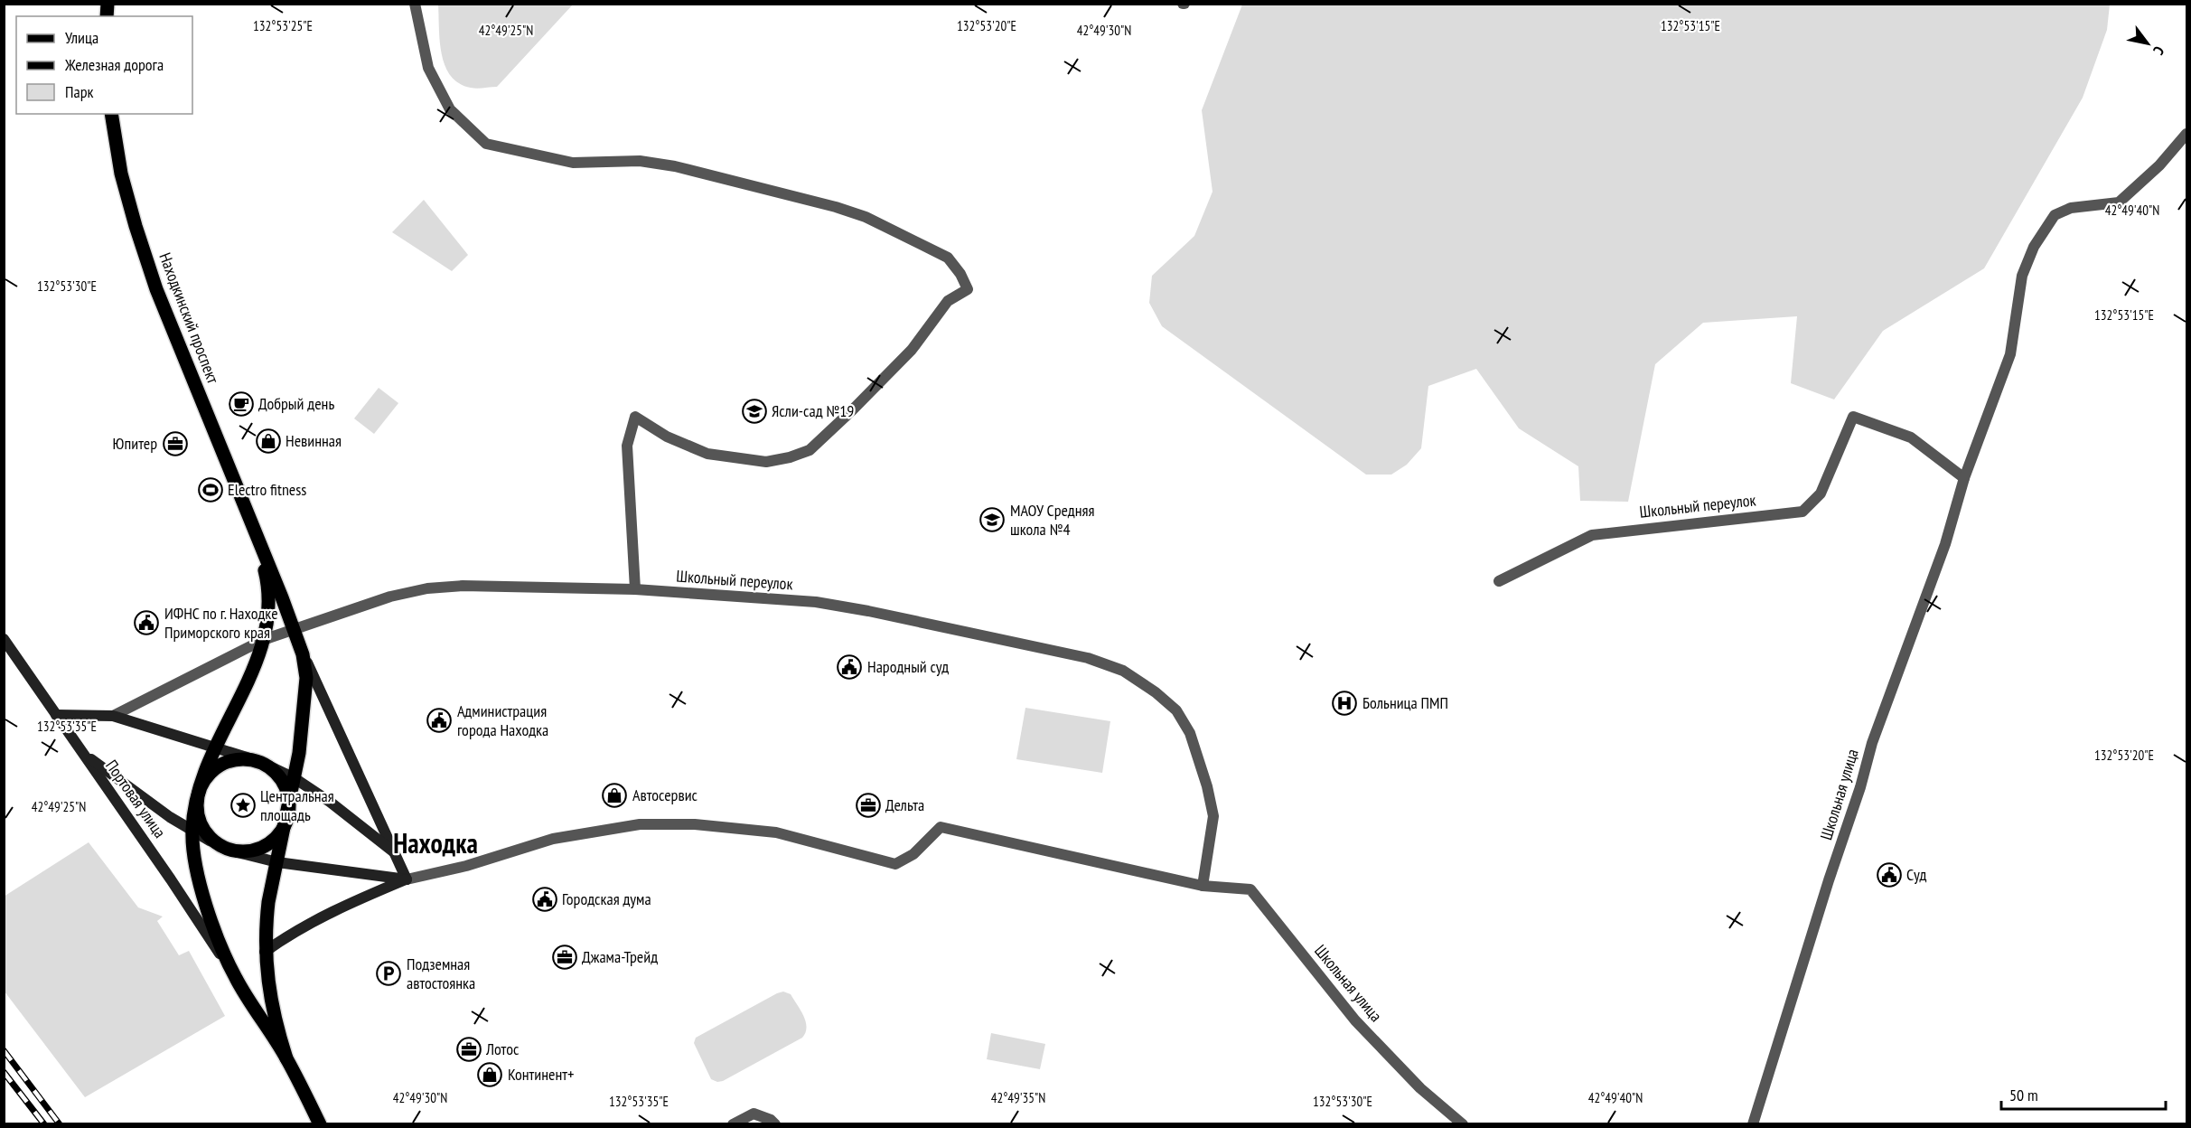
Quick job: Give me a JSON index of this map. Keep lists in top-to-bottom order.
{
  "streets": {
    "main road": ["Находкинский проспект"],
    "street": ["Школьный переулок", "Школьная улица", "Портовая улица"]
  },
  "crossings": [
    ["Находкинский проспект", "Школьный переулок"],
    ["Находкинский проспект", "Портовая улица"],
    ["Школьный переулок", "Школьная улица"]
  ],
  "districts": ["Находка"],
  "places": {
    "cafe": ["Добрый день"],
    "school or university": ["Ясли-сад №19", "МАОУ Средняя школа №4"],
    "shop": ["Невинная", "Автосервис", "Континент+"],
    "office": [
      "Юпитер",
      "Дельта",
      "Джама-Трейд",
      "Лотос"
    ],
    "sports": ["Electro fitness"],
    "public building": [
      "ИФНС по г. Находке Приморского края",
      "Народный суд",
      "Администрация города Находка",
      "Суд",
      "Городская дума"
    ],
    "hospital": ["Больница ПМП"],
    "place": ["Центральная площадь"],
    "parking": ["Подземная автостоянка"]
  },
  "legend": ["Улица", "Железная дорога", "Парк"],
  "scale_bar": "50 m",
  "north": "bottom right",
  "coordinates": [
    "132°53'25\"E",
    "132°53'20\"E",
    "132°53'15\"E",
    "42°49'25\"N",
    "42°49'30\"N",
    "42°49'40\"N",
    "132°53'30\"E",
    "132°53'35\"E",
    "42°49'35\"N"
  ]
}
